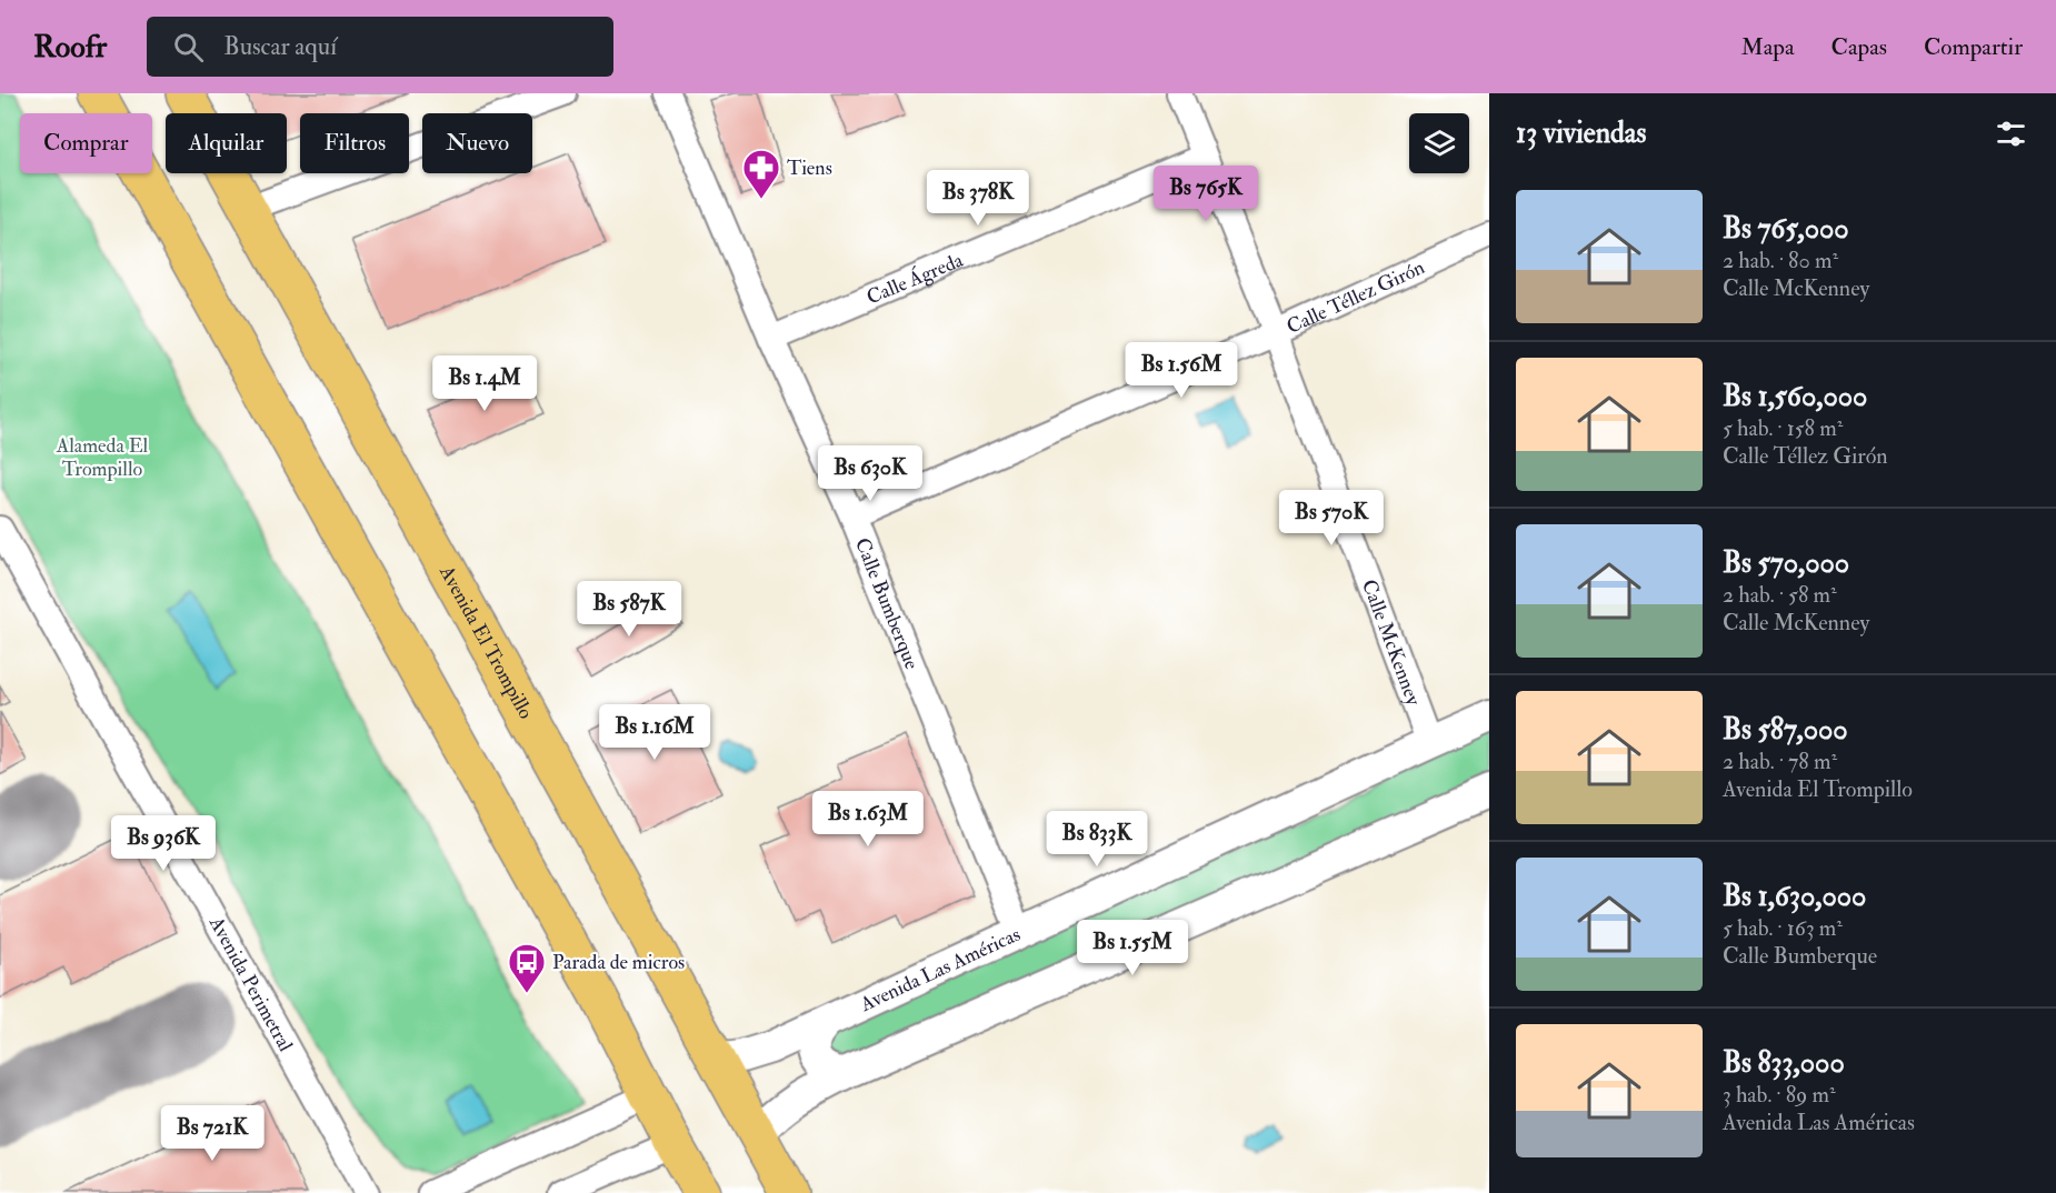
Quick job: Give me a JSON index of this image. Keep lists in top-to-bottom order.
{
  "streets": {
    "main road": ["Avenida El Trompillo"],
    "street": [
      "Calle Ágreda",
      "Calle Téllez Girón",
      "Calle Bumberque",
      "Calle McKenney",
      "Avenida Las Américas",
      "Avenida Perimetral"
    ]
  },
  "crossings": [
    ["Calle Ágreda", "Calle Bumberque"],
    ["Calle Ágreda", "Calle McKenney"],
    ["Calle Téllez Girón", "Calle Bumberque"],
    ["Calle Téllez Girón", "Calle McKenney"],
    ["Calle Bumberque", "Avenida Las Américas"],
    ["Calle McKenney", "Avenida Las Américas"],
    ["Avenida El Trompillo", "Avenida Las Américas"]
  ],
  "parks": ["Alameda El Trompillo"],
  "places": {
    "pharmacy": ["Tiens"],
    "bus stop": ["Parada de micros"]
  },
  "page": {
    "header": "Roofr",
    "search": "Buscar aquí",
    "nav": ["Mapa", "Capas", "Compartir"],
    "heading": "13 viviendas",
    "chip": [
      "Comprar",
      "Alquilar",
      "Filtros",
      "Nuevo"
    ],
    "price": [
      "Bs 765K",
      "Bs 378K",
      "Bs 1.56M",
      "Bs 1.4M",
      "Bs 630K",
      "Bs 570K",
      "Bs 587K",
      "Bs 1.16M",
      "Bs 1.63M",
      "Bs 833K",
      "Bs 936K",
      "Bs 1.55M",
      "Bs 721K"
    ],
    "list": [
      {
        "name": "Bs 765,000",
        "note": "2 hab. · 80 m² · Calle McKenney"
      },
      {
        "name": "Bs 1,560,000",
        "note": "5 hab. · 158 m² · Calle Téllez Girón"
      },
      {
        "name": "Bs 570,000",
        "note": "2 hab. · 58 m² · Calle McKenney"
      },
      {
        "name": "Bs 587,000",
        "note": "2 hab. · 78 m² · Avenida El Trompillo"
      },
      {
        "name": "Bs 1,630,000",
        "note": "5 hab. · 163 m² · Calle Bumberque"
      },
      {
        "name": "Bs 833,000",
        "note": "3 hab. · 89 m² · Avenida Las Américas"
      }
    ]
  }
}
